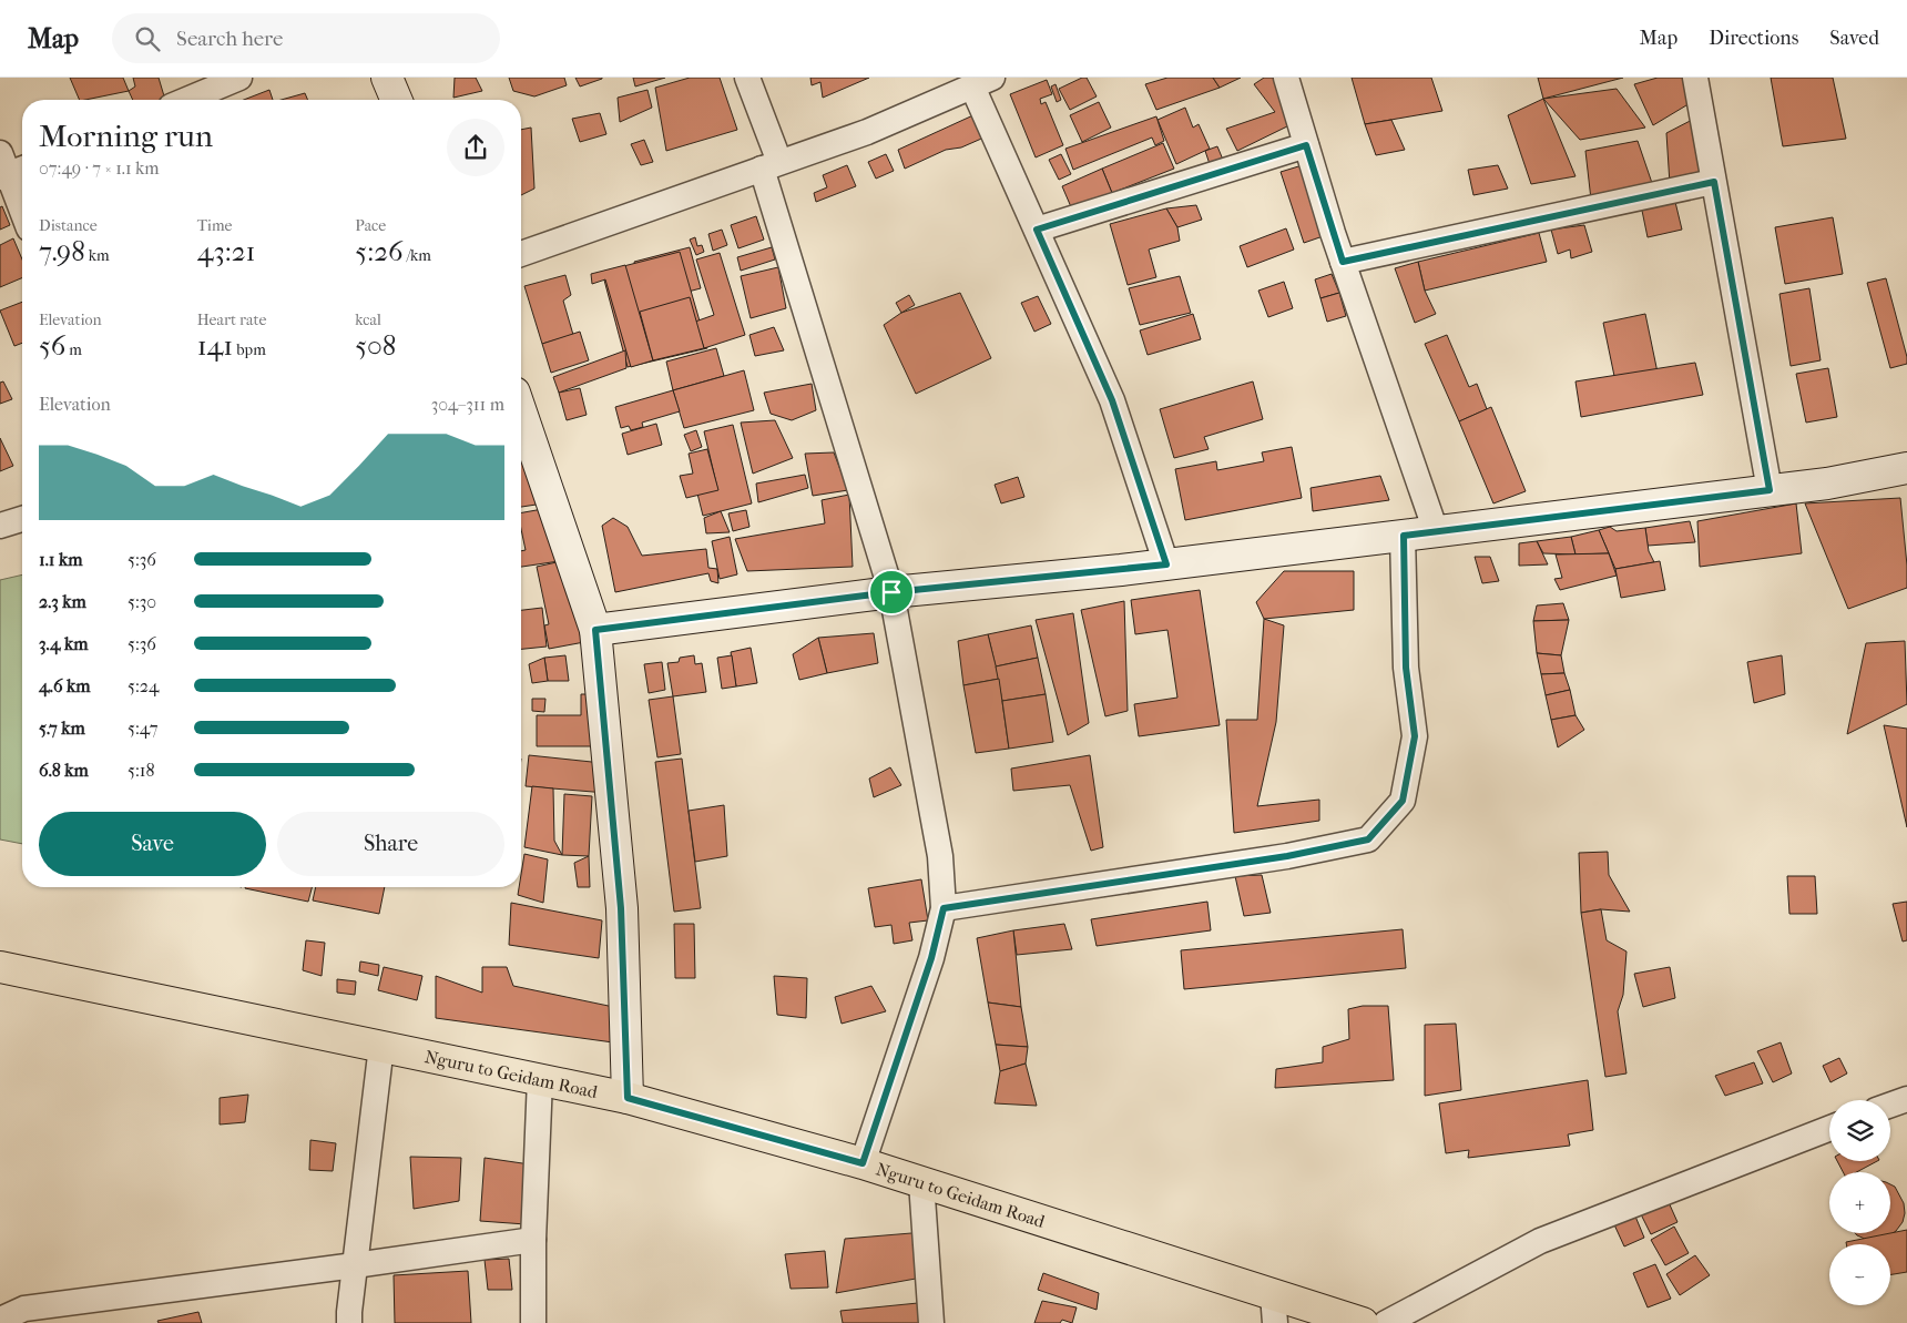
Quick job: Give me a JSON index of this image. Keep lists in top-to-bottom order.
{
  "streets": {
    "main road": ["Nguru to Geidam Road"]
  },
  "page": {
    "header": "Map",
    "search": "Search here",
    "nav": ["Map", "Directions", "Saved"],
    "heading": ["Morning run", "07:49 · 7 × 1.1 km"],
    "stats": [
      ["Distance", "7.98 km"],
      ["Time", "43:21"],
      ["Pace", "5:26 /km"],
      ["Elevation", "56 m"],
      ["Heart rate", "141 bpm"],
      ["kcal", "508"]
    ],
    "chart": ["Elevation", "304–311 m"],
    "list": [
      {
        "name": "1.1 km",
        "note": "5:36"
      },
      {
        "name": "2.3 km",
        "note": "5:30"
      },
      {
        "name": "3.4 km",
        "note": "5:36"
      },
      {
        "name": "4.6 km",
        "note": "5:24"
      },
      {
        "name": "5.7 km",
        "note": "5:47"
      },
      {
        "name": "6.8 km",
        "note": "5:18"
      }
    ],
    "buttons": ["Save", "Share"],
    "map_buttons": ["+", "−"]
  }
}
